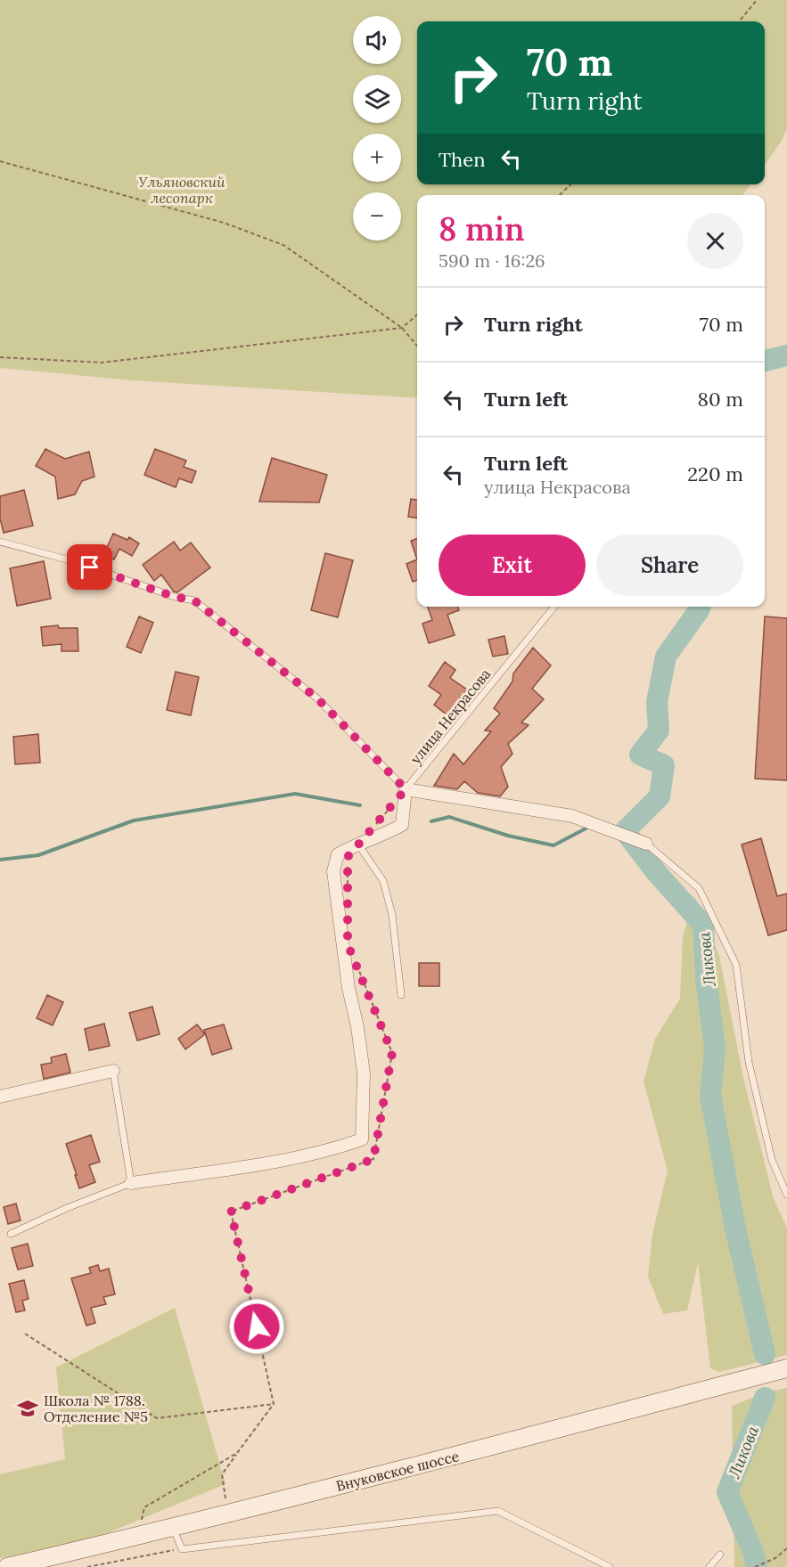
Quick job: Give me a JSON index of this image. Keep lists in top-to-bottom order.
{
  "streets": {
    "main road": ["Внуковское шоссе"],
    "lane": ["улица Некрасова"]
  },
  "water": ["Ликова"],
  "parks": ["Ульяновский лесопарк"],
  "places": {
    "school or university": ["Школа № 1788. Отделение №5"]
  },
  "page": {
    "map_buttons": ["+", "−"],
    "turn": ["70 m", "Turn right"],
    "then": "Then",
    "heading": ["8 min", "590 m · 16:26"],
    "list": [
      {
        "name": "Turn right",
        "value": "70 m"
      },
      {
        "name": "Turn left",
        "value": "80 m"
      },
      {
        "name": "Turn left",
        "note": "улица Некрасова",
        "value": "220 m"
      }
    ],
    "buttons": ["Exit", "Share"]
  }
}
